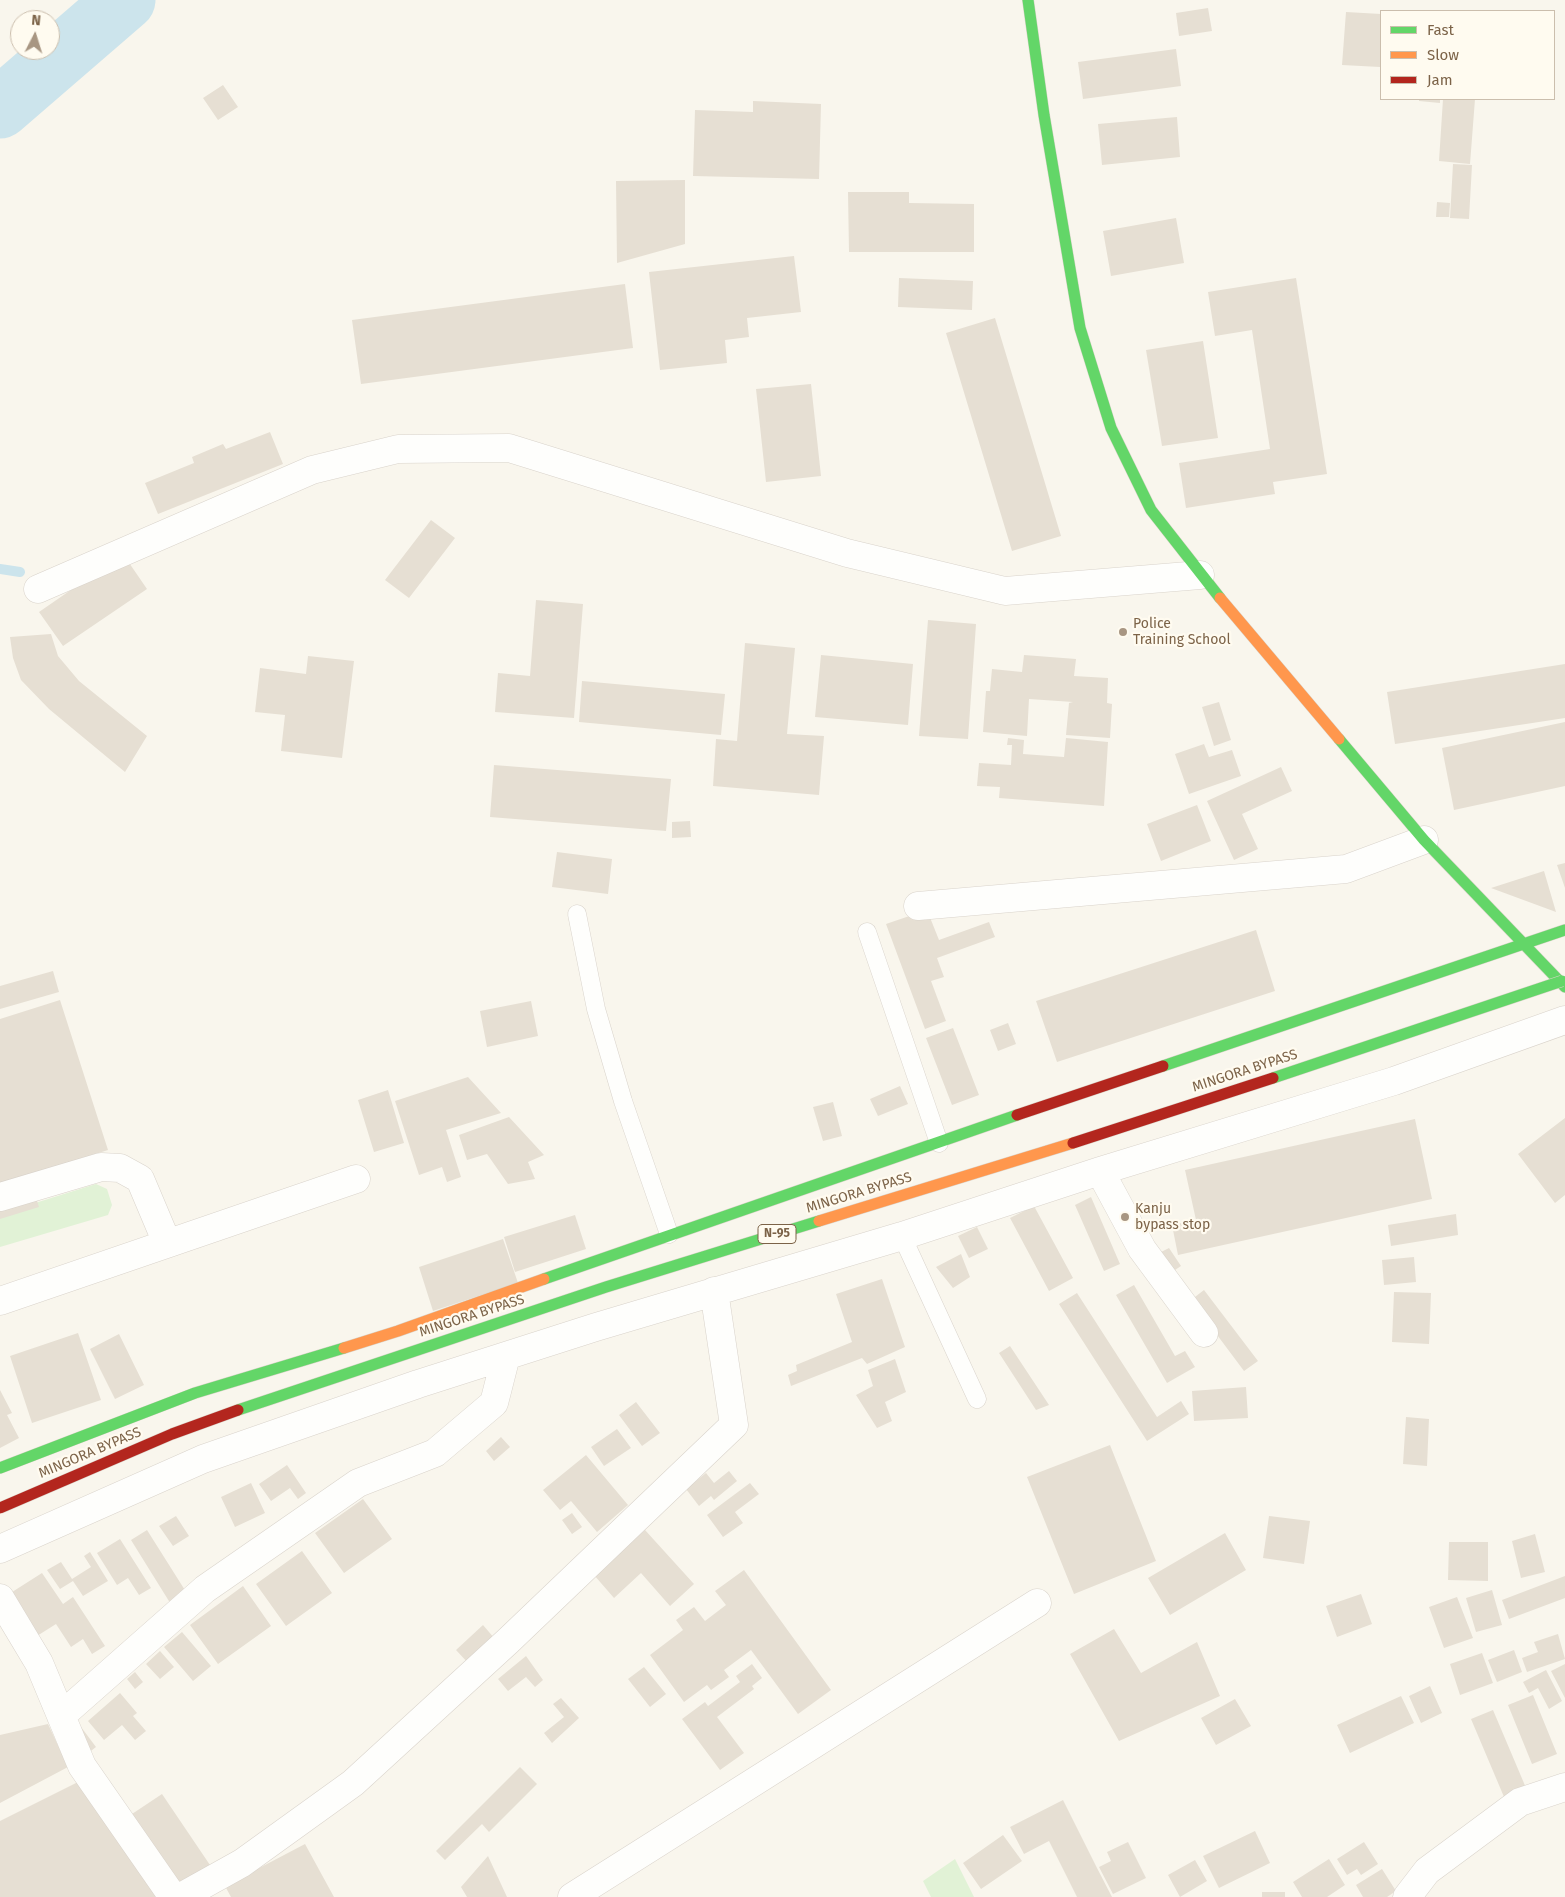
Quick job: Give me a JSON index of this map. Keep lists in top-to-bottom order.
{
  "streets": {
    "main road": ["MINGORA BYPASS", "N-95"]
  },
  "places": ["Police Training School", "Kanju bypass stop"],
  "legend": ["Fast", "Slow", "Jam"],
  "north": "top"
}
